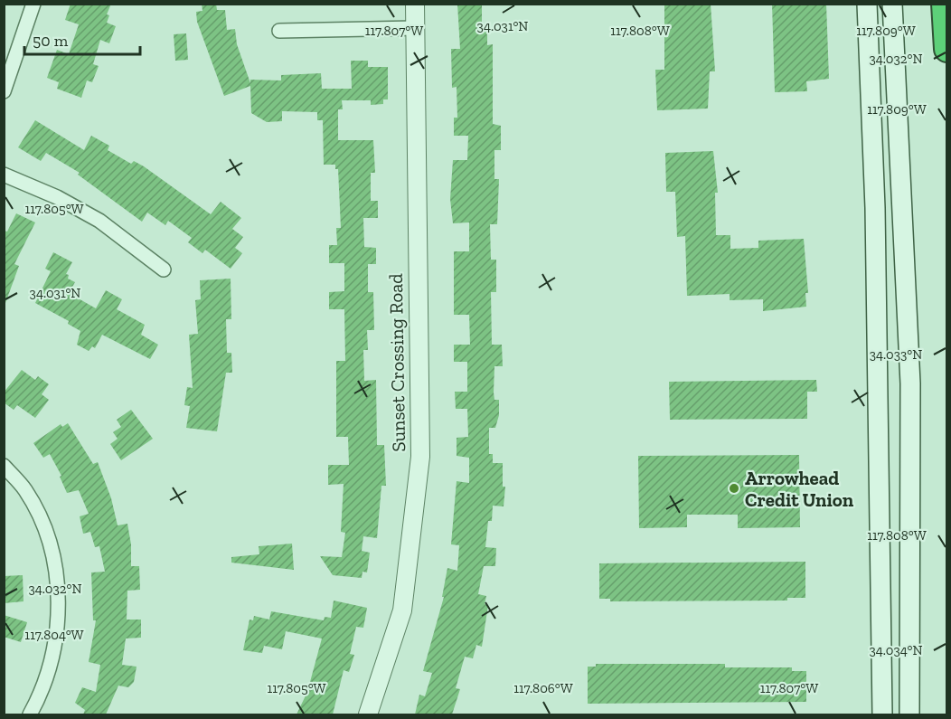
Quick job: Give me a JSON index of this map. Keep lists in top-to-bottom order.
{
  "streets": {
    "street": ["Sunset Crossing Road"]
  },
  "places": ["Arrowhead Credit Union"],
  "scale_bar": "50 m",
  "coordinates": [
    "34.031°N",
    "117.807°W",
    "117.808°W",
    "117.809°W",
    "34.032°N",
    "117.805°W",
    "34.033°N",
    "117.804°W",
    "34.034°N",
    "117.806°W"
  ]
}
